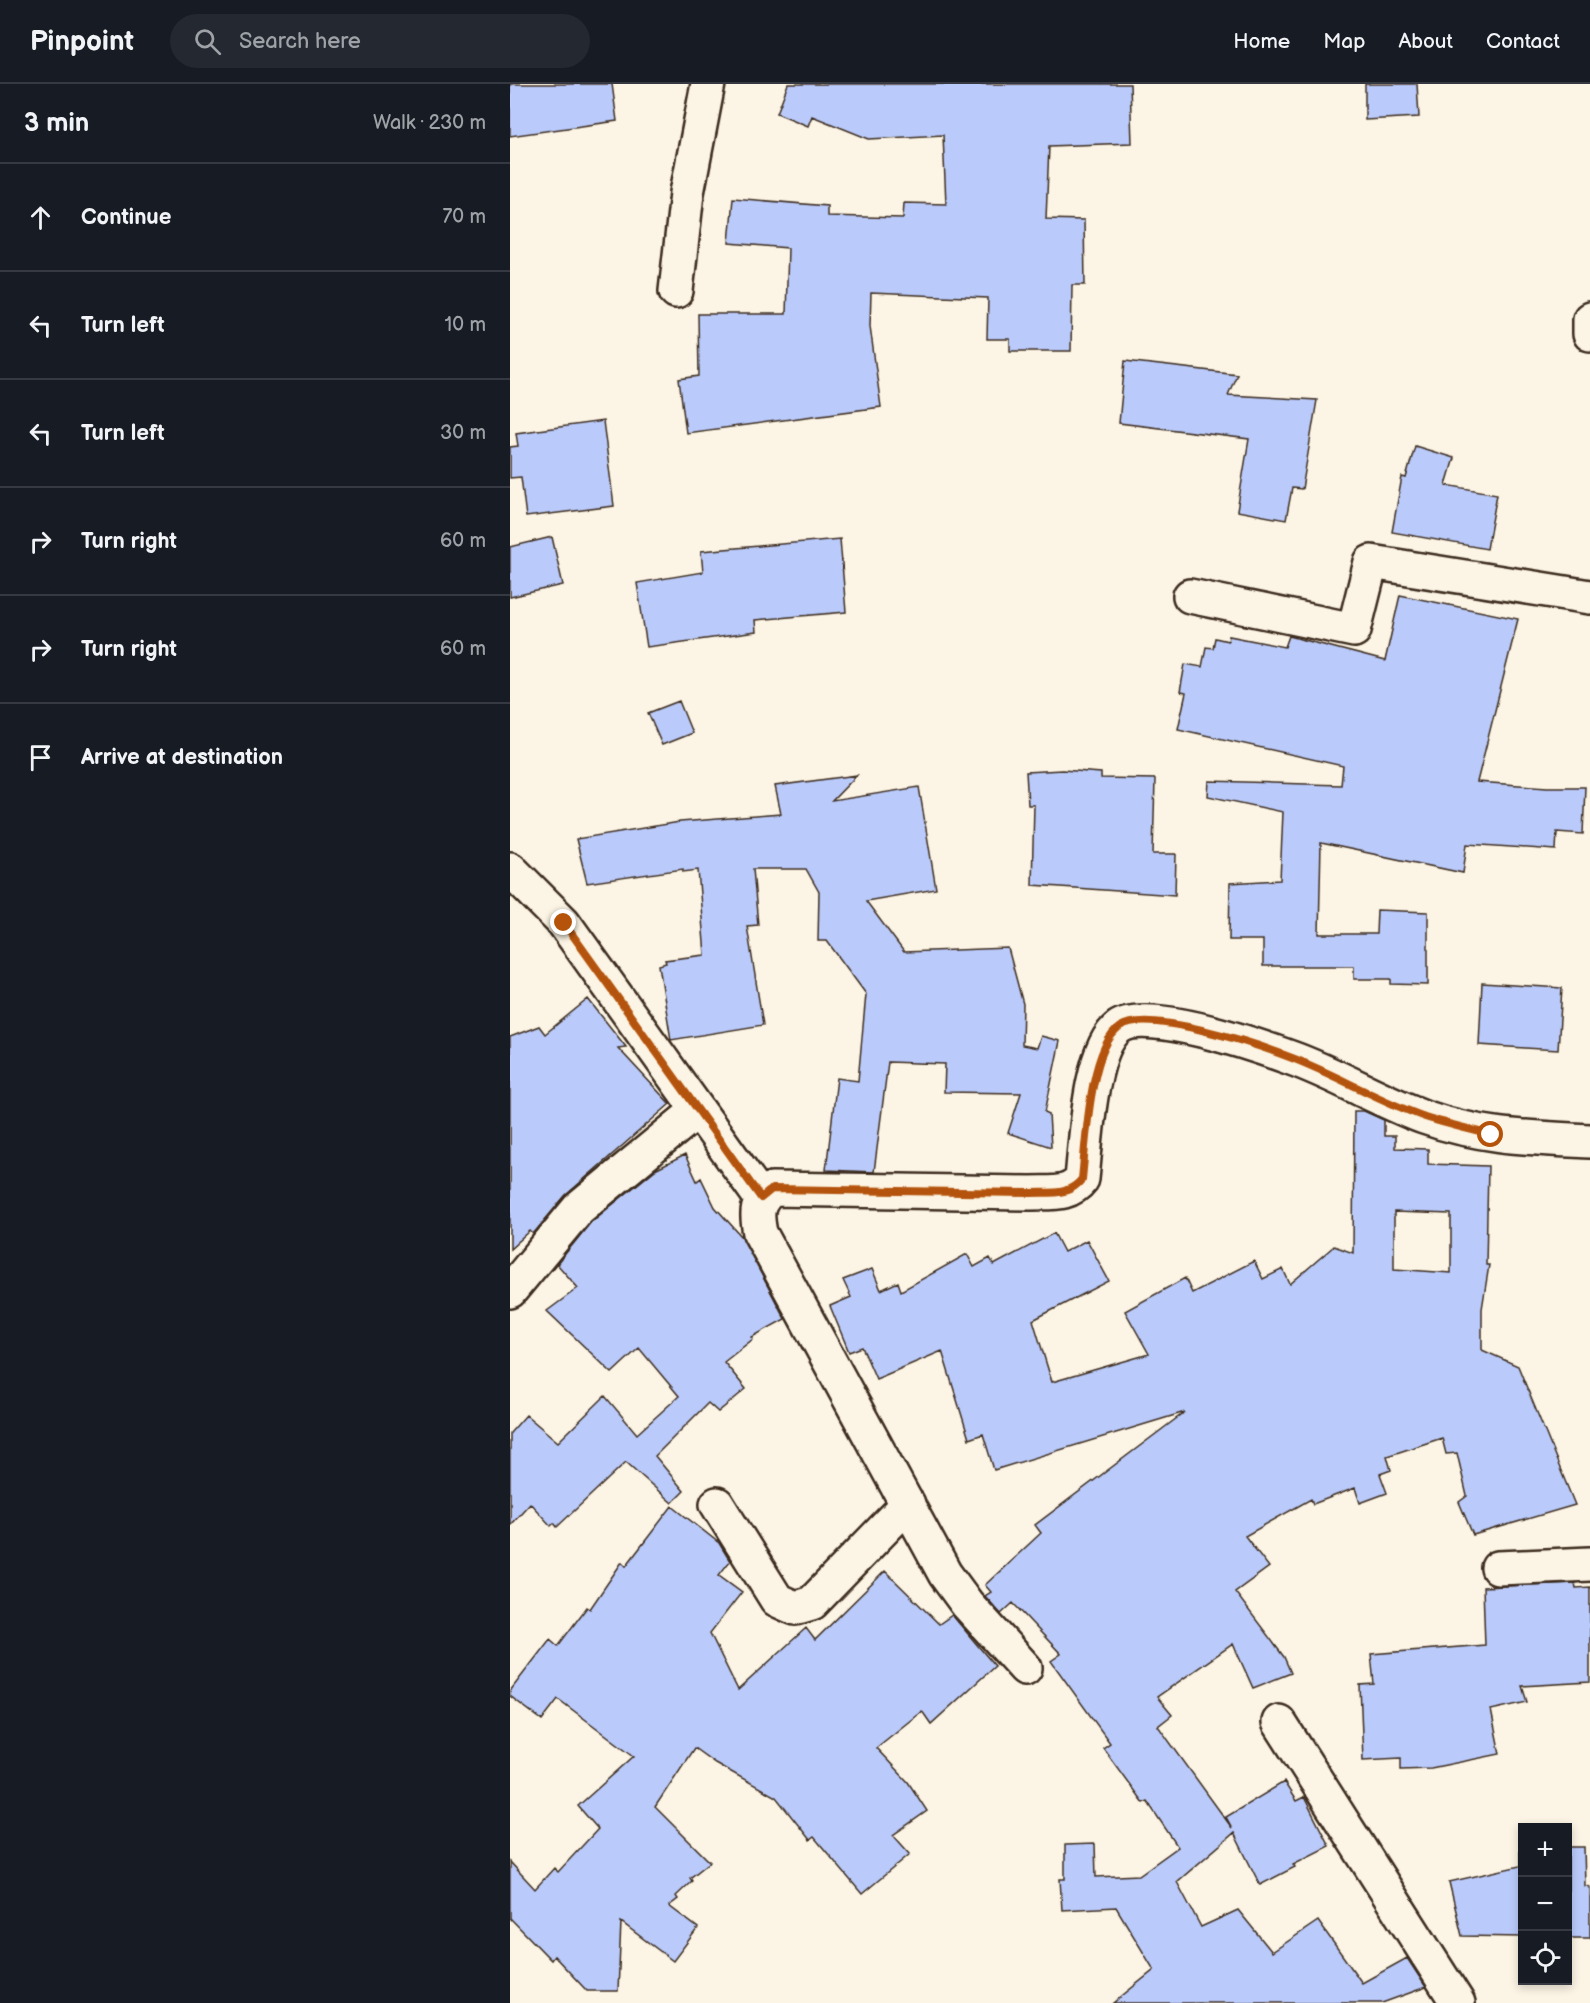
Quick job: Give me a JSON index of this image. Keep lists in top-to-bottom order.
{
  "page": {
    "header": "Pinpoint",
    "search": "Search here",
    "nav": [
      "Home",
      "Map",
      "About",
      "Contact"
    ],
    "heading": ["3 min", "Walk · 230 m"],
    "list": [
      ["Continue", "70 m"],
      ["Turn left", "10 m"],
      ["Turn left", "30 m"],
      ["Turn right", "60 m"],
      ["Turn right", "60 m"],
      "Arrive at destination"
    ],
    "map_buttons": ["+", "−"]
  }
}
